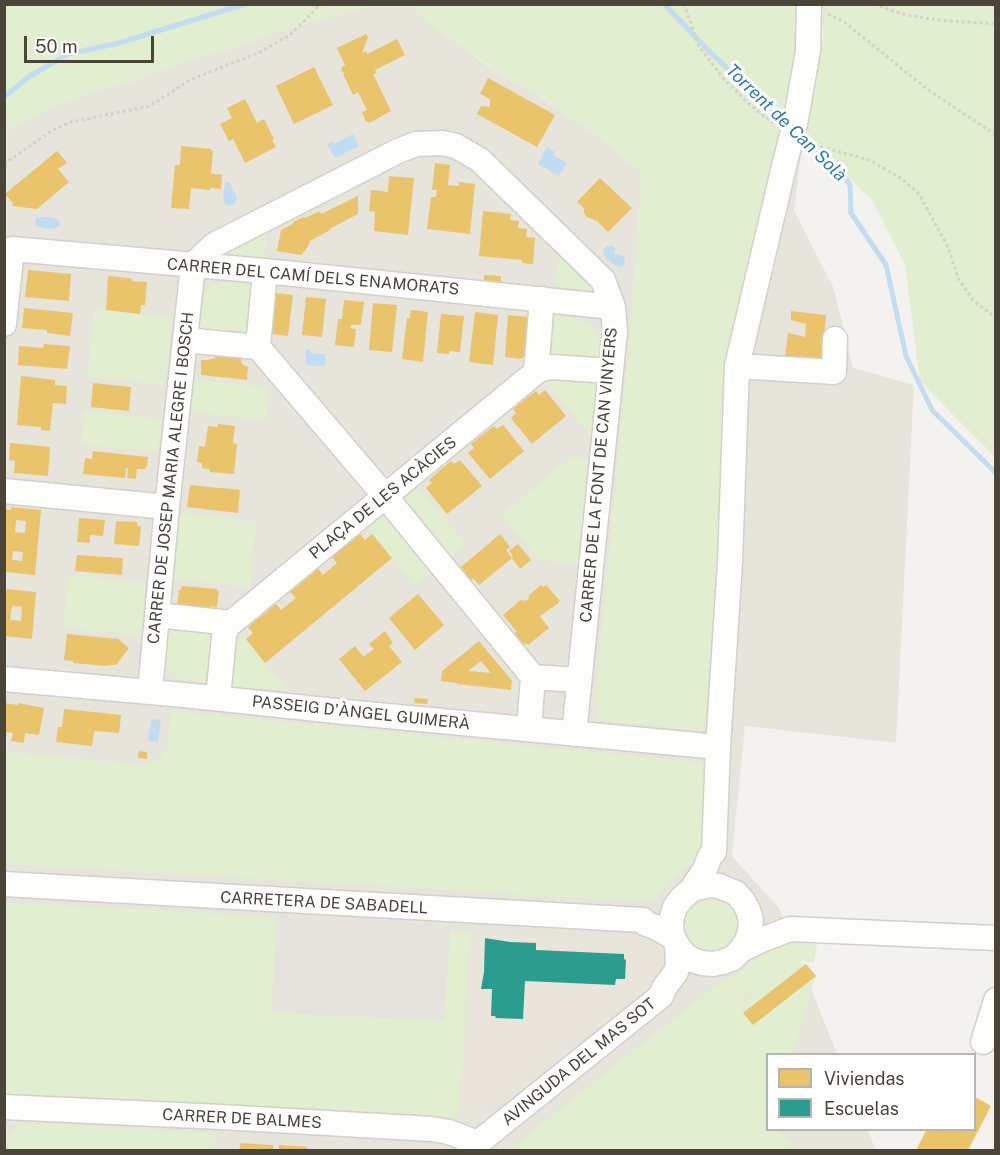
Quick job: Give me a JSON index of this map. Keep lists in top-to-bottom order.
{
  "streets": {
    "street": [
      "CARRER DEL CAMÍ DELS ENAMORATS",
      "CARRER DE LA FONT DE CAN VINYERS",
      "CARRER DE JOSEP MARIA ALEGRE I BOSCH",
      "PLAÇA DE LES ACÀCIES",
      "PASSEIG D'ÀNGEL GUIMERÀ",
      "CARRETERA DE SABADELL",
      "AVINGUDA DEL MAS SOT",
      "CARRER DE BALMES"
    ]
  },
  "crossings": [
    ["CARRER DEL CAMÍ DELS ENAMORATS", "CARRER DE LA FONT DE CAN VINYERS"],
    ["CARRER DEL CAMÍ DELS ENAMORATS", "CARRER DE JOSEP MARIA ALEGRE I BOSCH"],
    ["CARRER DE LA FONT DE CAN VINYERS", "CARRER DE JOSEP MARIA ALEGRE I BOSCH"],
    ["CARRER DE LA FONT DE CAN VINYERS", "PASSEIG D'ÀNGEL GUIMERÀ"],
    ["CARRER DE JOSEP MARIA ALEGRE I BOSCH", "PASSEIG D'ÀNGEL GUIMERÀ"],
    ["CARRETERA DE SABADELL", "AVINGUDA DEL MAS SOT"],
    ["AVINGUDA DEL MAS SOT", "CARRER DE BALMES"]
  ],
  "water": ["Torrent de Can Solà"],
  "legend": ["Viviendas", "Escuelas"],
  "scale_bar": "50 m"
}
